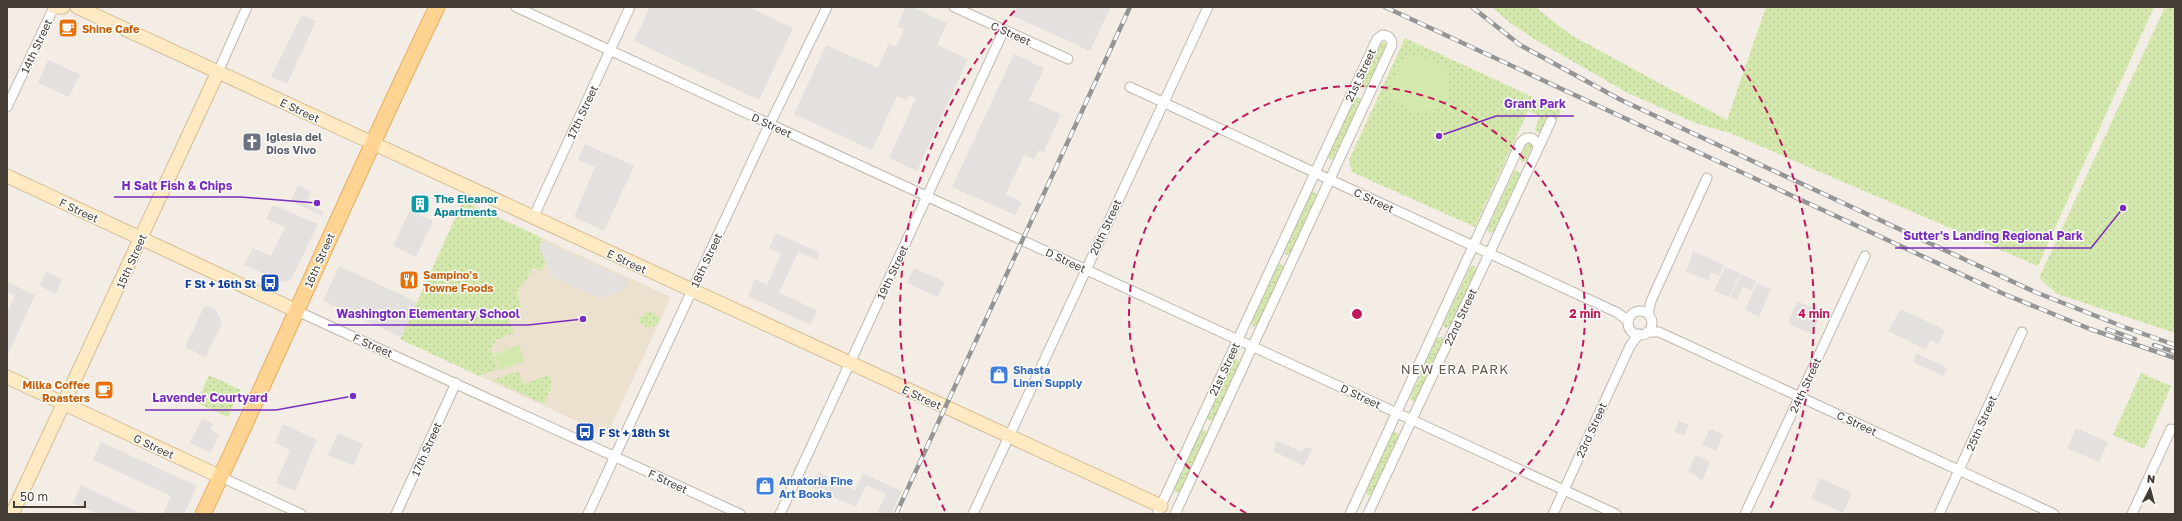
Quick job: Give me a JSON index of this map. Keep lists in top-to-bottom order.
{
  "streets": {
    "main road": ["16th Street"],
    "street": [
      "C Street",
      "14th Street",
      "21st Street",
      "E Street",
      "17th Street",
      "D Street",
      "F Street",
      "20th Street",
      "18th Street",
      "15th Street",
      "19th Street",
      "22nd Street",
      "24th Street",
      "25th Street",
      "23rd Street",
      "G Street"
    ]
  },
  "crossings": [
    ["C Street", "21st Street"],
    ["C Street", "20th Street"],
    ["C Street", "19th Street"],
    ["C Street", "22nd Street"],
    ["C Street", "24th Street"],
    ["C Street", "25th Street"],
    ["C Street", "23rd Street"],
    ["21st Street", "E Street"],
    ["21st Street", "D Street"],
    ["E Street", "17th Street"],
    ["E Street", "20th Street"],
    ["E Street", "16th Street"],
    ["E Street", "18th Street"],
    ["E Street", "15th Street"],
    ["E Street", "19th Street"],
    ["17th Street", "D Street"],
    ["17th Street", "F Street"],
    ["D Street", "20th Street"],
    ["D Street", "18th Street"],
    ["D Street", "19th Street"],
    ["D Street", "22nd Street"],
    ["D Street", "23rd Street"],
    ["F Street", "16th Street"],
    ["F Street", "18th Street"],
    ["F Street", "15th Street"],
    ["16th Street", "G Street"],
    ["15th Street", "G Street"]
  ],
  "districts": ["NEW ERA PARK"],
  "places": {
    "cafe": ["Shine Cafe", "Milka Coffee Roasters"],
    "other": [
      "Grant Park",
      "H Salt Fish & Chips",
      "Sutter's Landing Regional Park",
      "Washington Elementary School",
      "Lavender Courtyard"
    ],
    "church": ["Iglesia del Dios Vivo"],
    "building": ["The Eleanor Apartments"],
    "restaurant": ["Sampino's Towne Foods"],
    "bus stop": ["F St + 16th St", "F St + 18th St"],
    "shop": ["Shasta Linen Supply", "Amatoria Fine Art Books"]
  },
  "scale_bar": "50 m",
  "north": "top",
  "rings": ["2 min", "4 min"]
}
